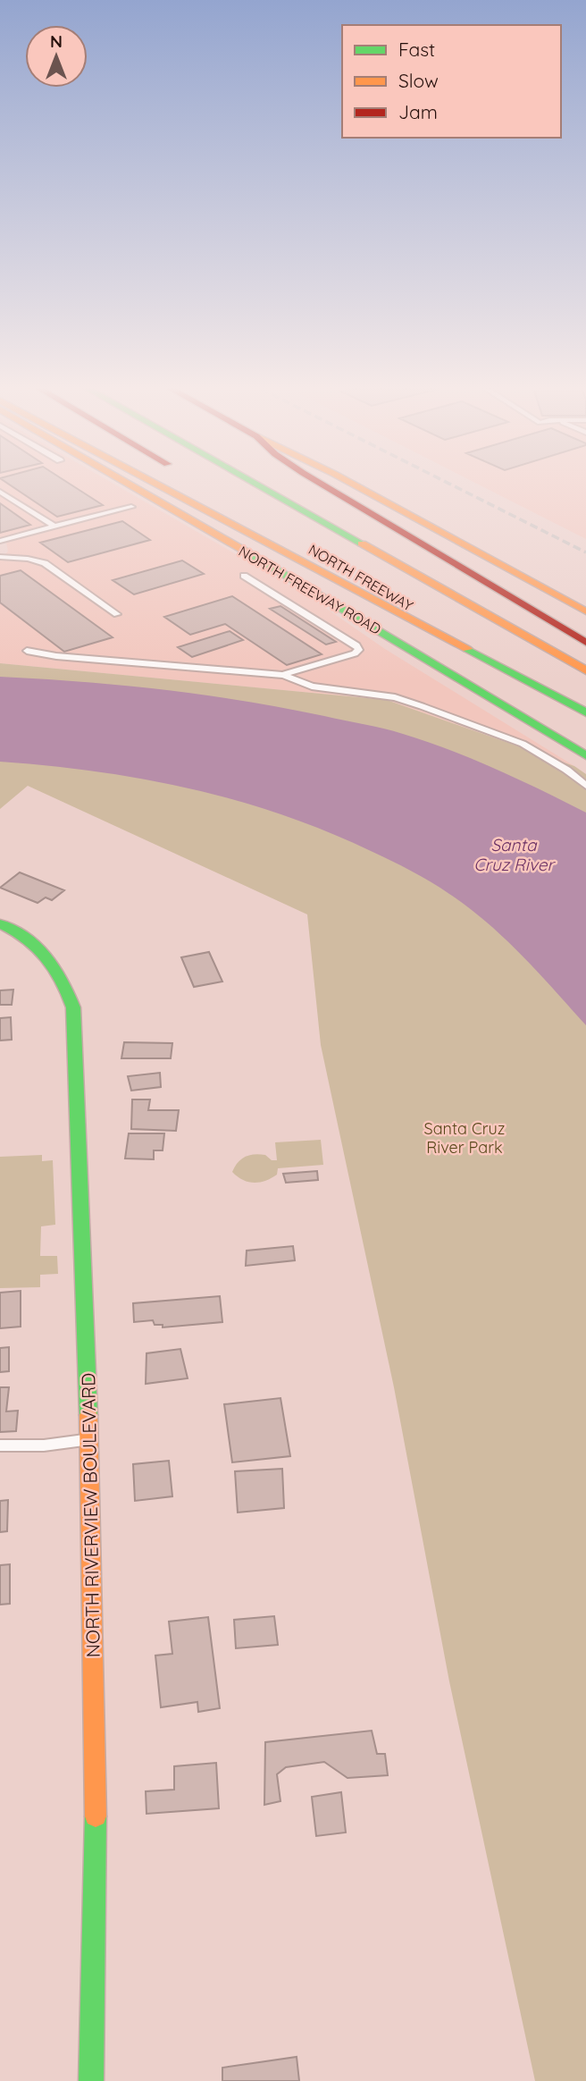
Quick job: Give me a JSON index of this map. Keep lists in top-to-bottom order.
{
  "streets": {
    "main road": ["NORTH FREEWAY", "NORTH FREEWAY ROAD", "NORTH RIVERVIEW BOULEVARD"]
  },
  "water": ["Santa Cruz River"],
  "parks": ["Santa Cruz River Park"],
  "legend": ["Fast", "Slow", "Jam"],
  "north": "top"
}
